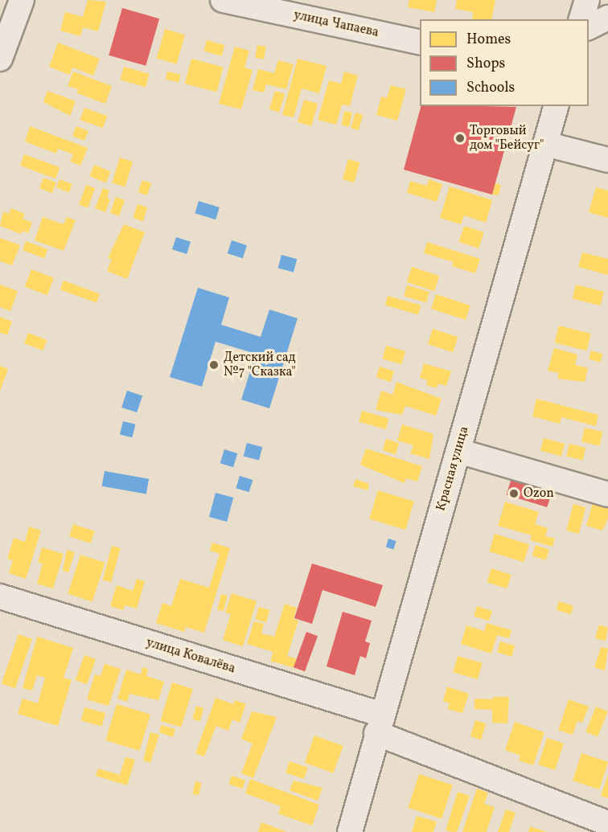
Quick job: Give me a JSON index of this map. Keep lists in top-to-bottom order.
{
  "streets": {
    "street": ["улица Чапаева", "Красная улица", "улица Ковалёва"]
  },
  "crossings": [
    ["Красная улица", "улица Ковалёва"]
  ],
  "places": ["Торговый дом \"Бейсуг\"", "Детский сад №7 \"Сказка\"", "Ozon"],
  "legend": ["Homes", "Shops", "Schools"]
}
